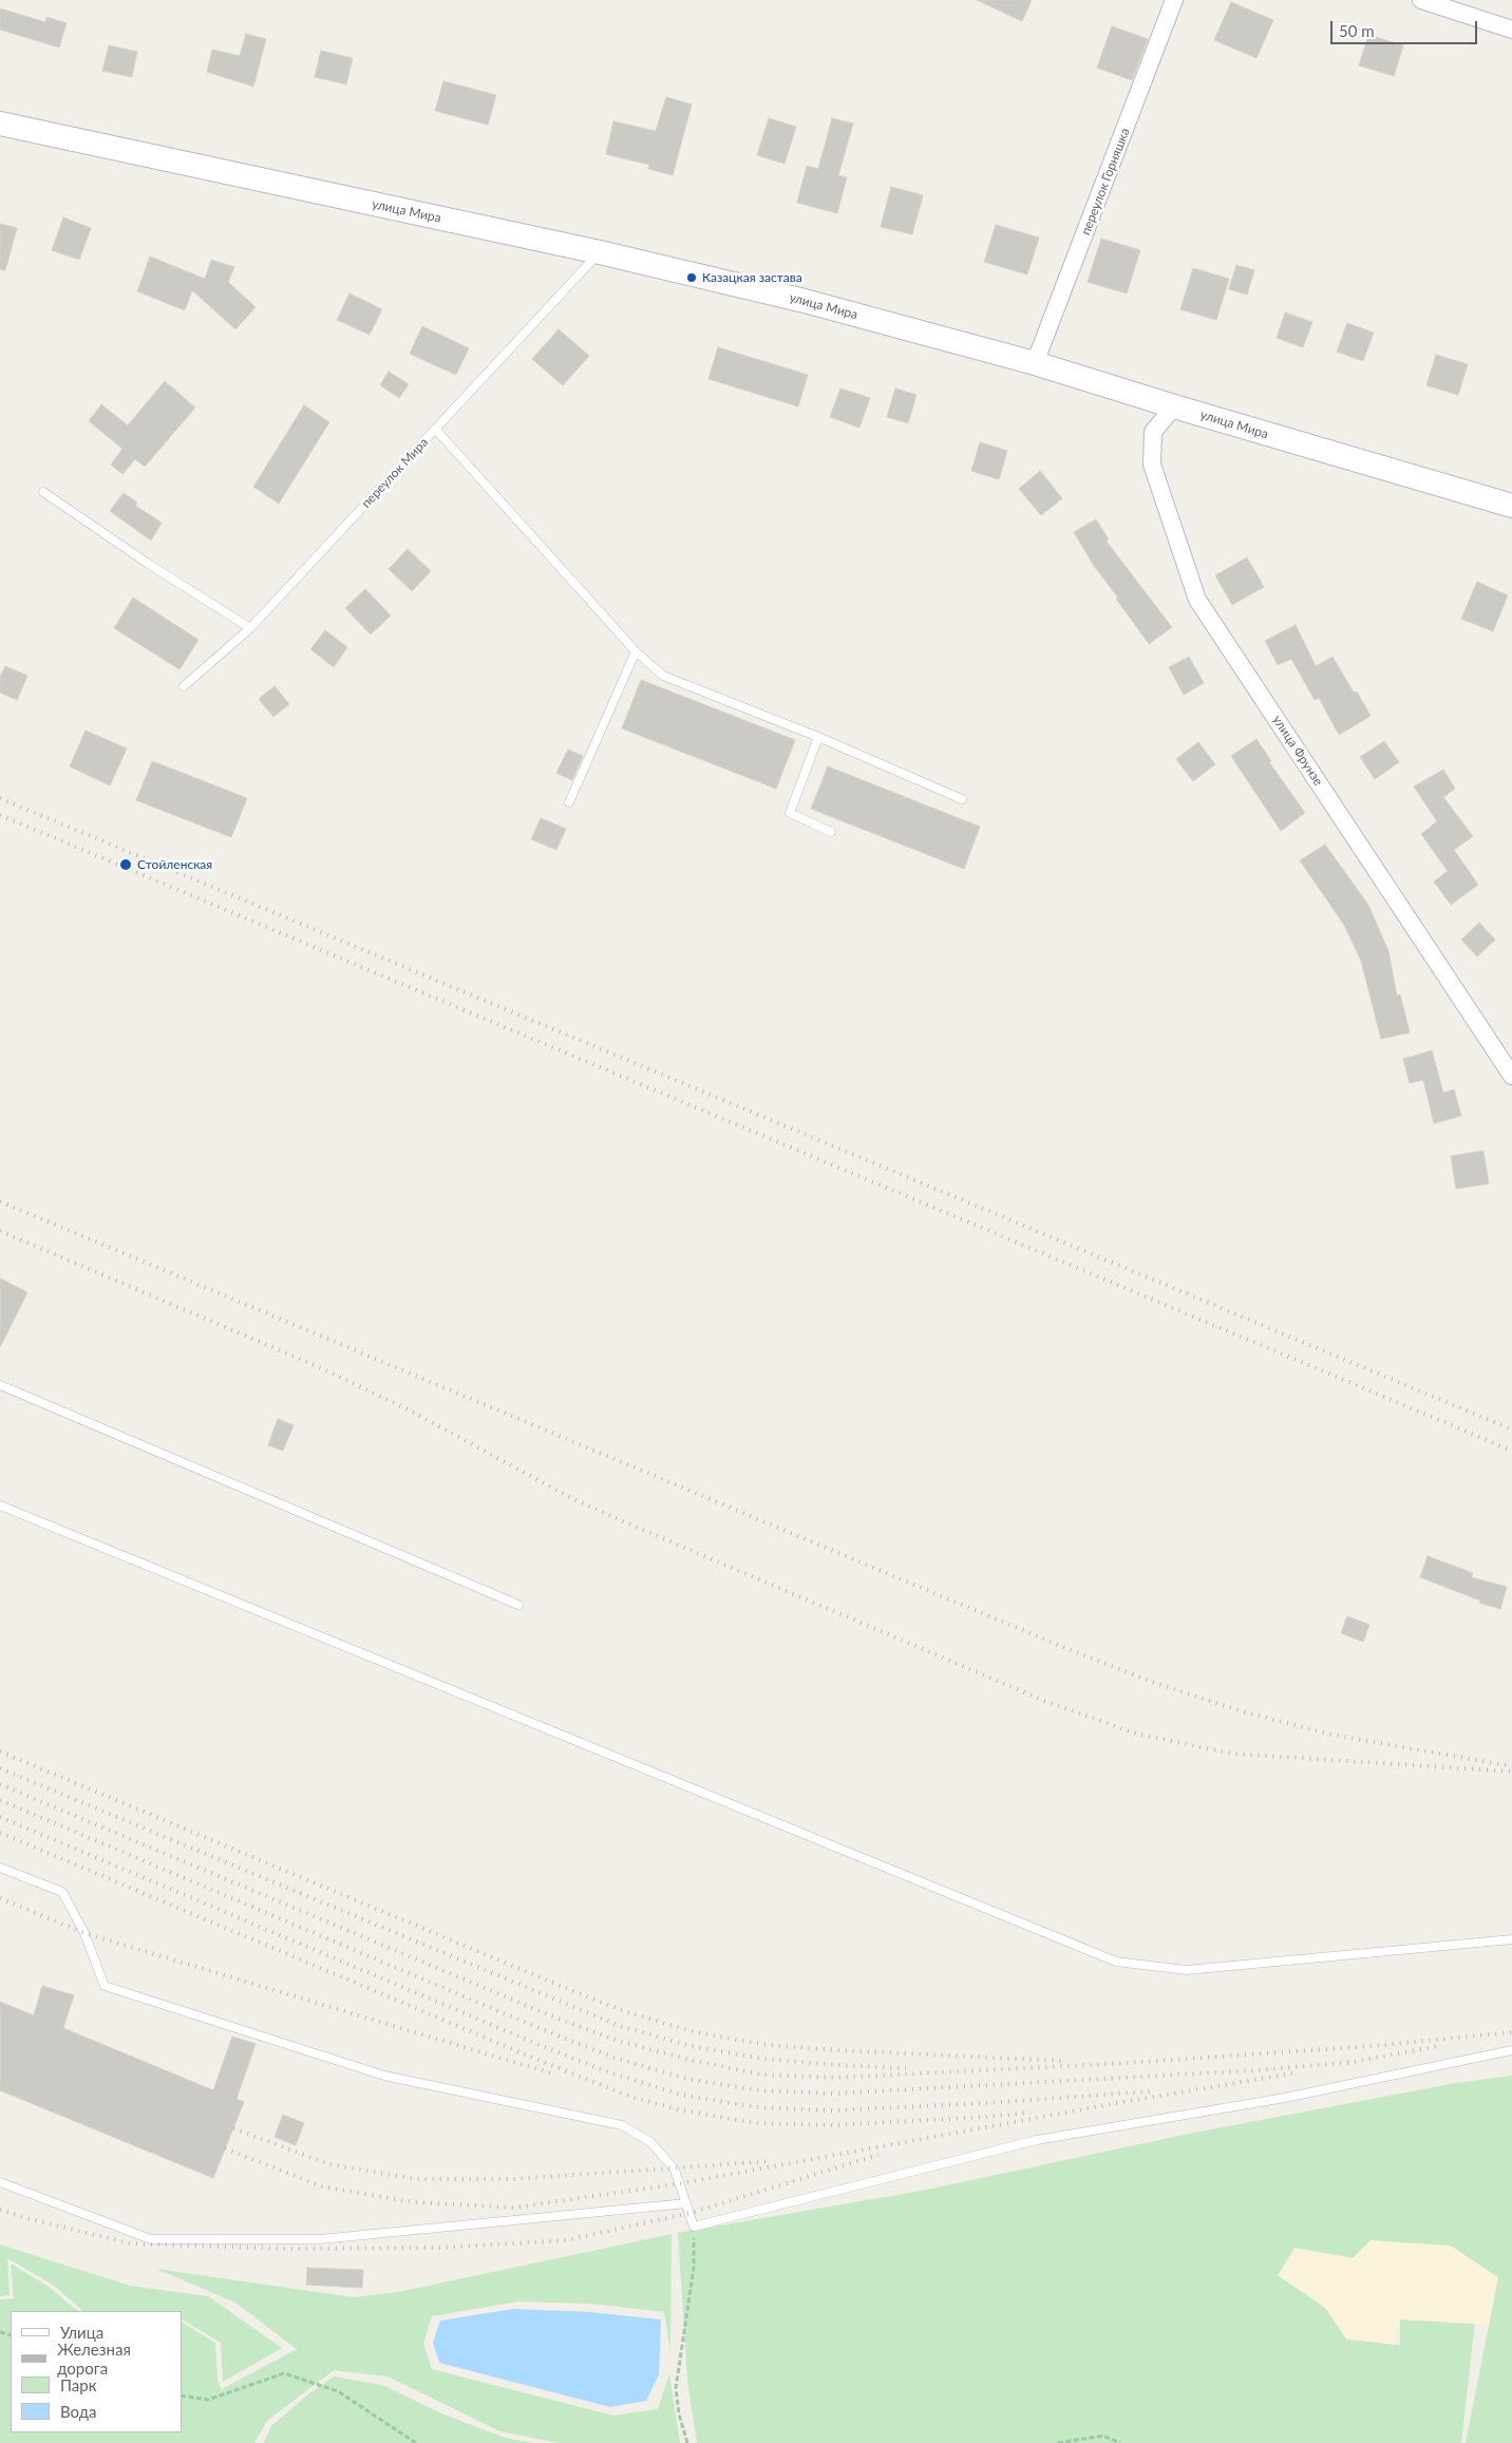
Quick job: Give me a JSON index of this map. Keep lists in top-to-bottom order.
{
  "streets": {
    "main road": ["улица Мира"],
    "street": ["переулок Горняшка", "улица Фрунзе"],
    "lane": ["переулок Мира"]
  },
  "crossings": [
    ["переулок Горняшка", "улица Мира"],
    ["улица Мира", "переулок Мира"],
    ["улица Мира", "улица Фрунзе"]
  ],
  "places": ["Казацкая застава", "Стойленская"],
  "legend": [
    "Улица",
    "Железная дорога",
    "Парк",
    "Вода"
  ],
  "scale_bar": "50 m"
}
